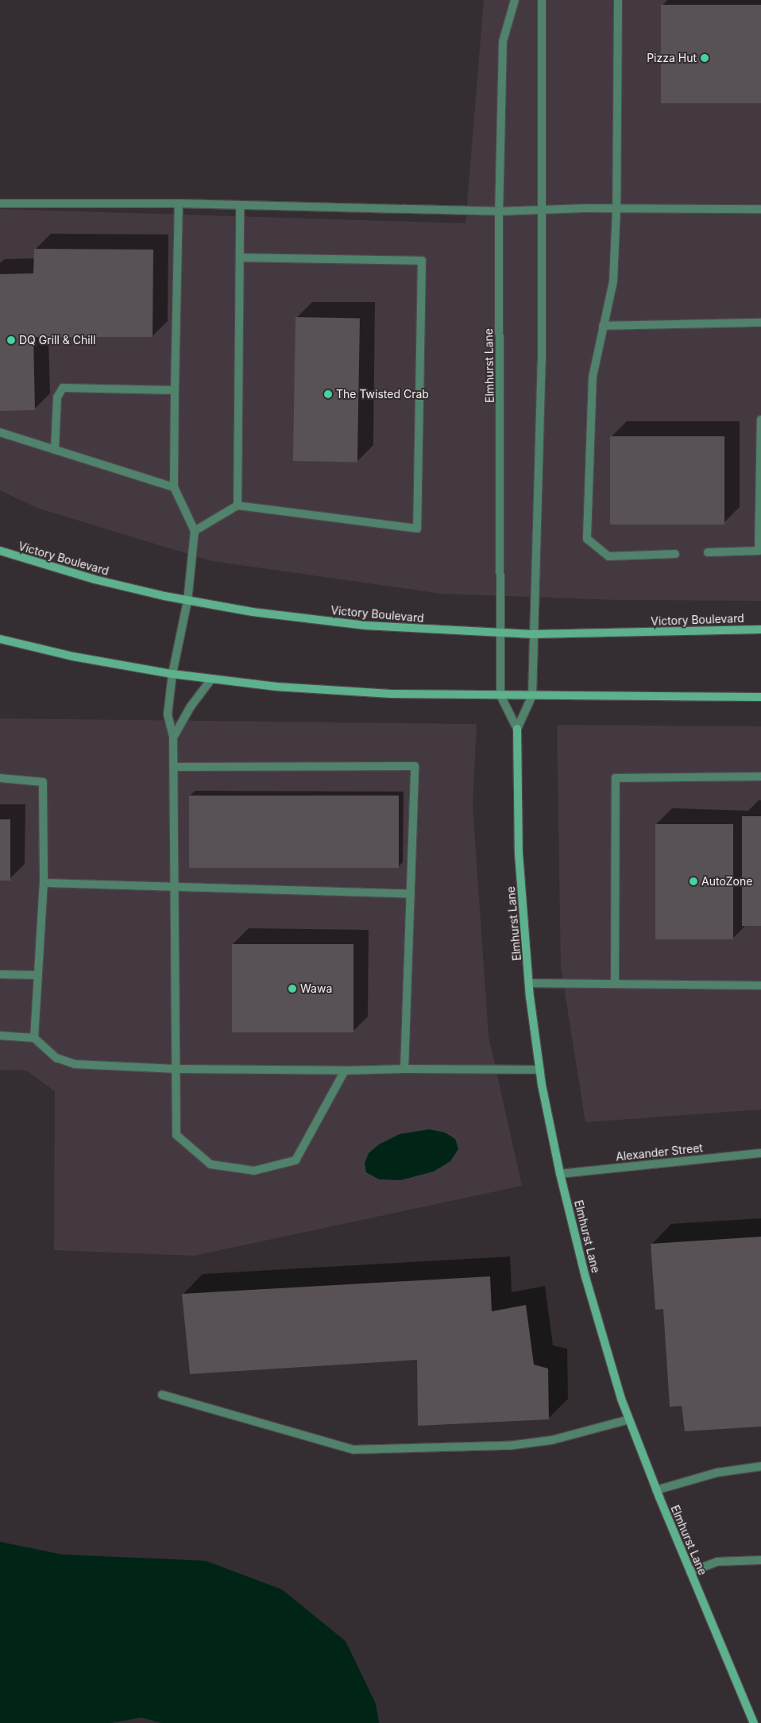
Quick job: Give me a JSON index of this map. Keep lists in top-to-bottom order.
{
  "streets": {
    "main road": ["Elmhurst Lane", "Victory Boulevard"],
    "street": ["Alexander Street"]
  },
  "crossings": [
    ["Elmhurst Lane", "Victory Boulevard"],
    ["Elmhurst Lane", "Alexander Street"]
  ],
  "places": [
    "Pizza Hut",
    "DQ Grill & Chill",
    "The Twisted Crab",
    "AutoZone",
    "Wawa"
  ]
}
